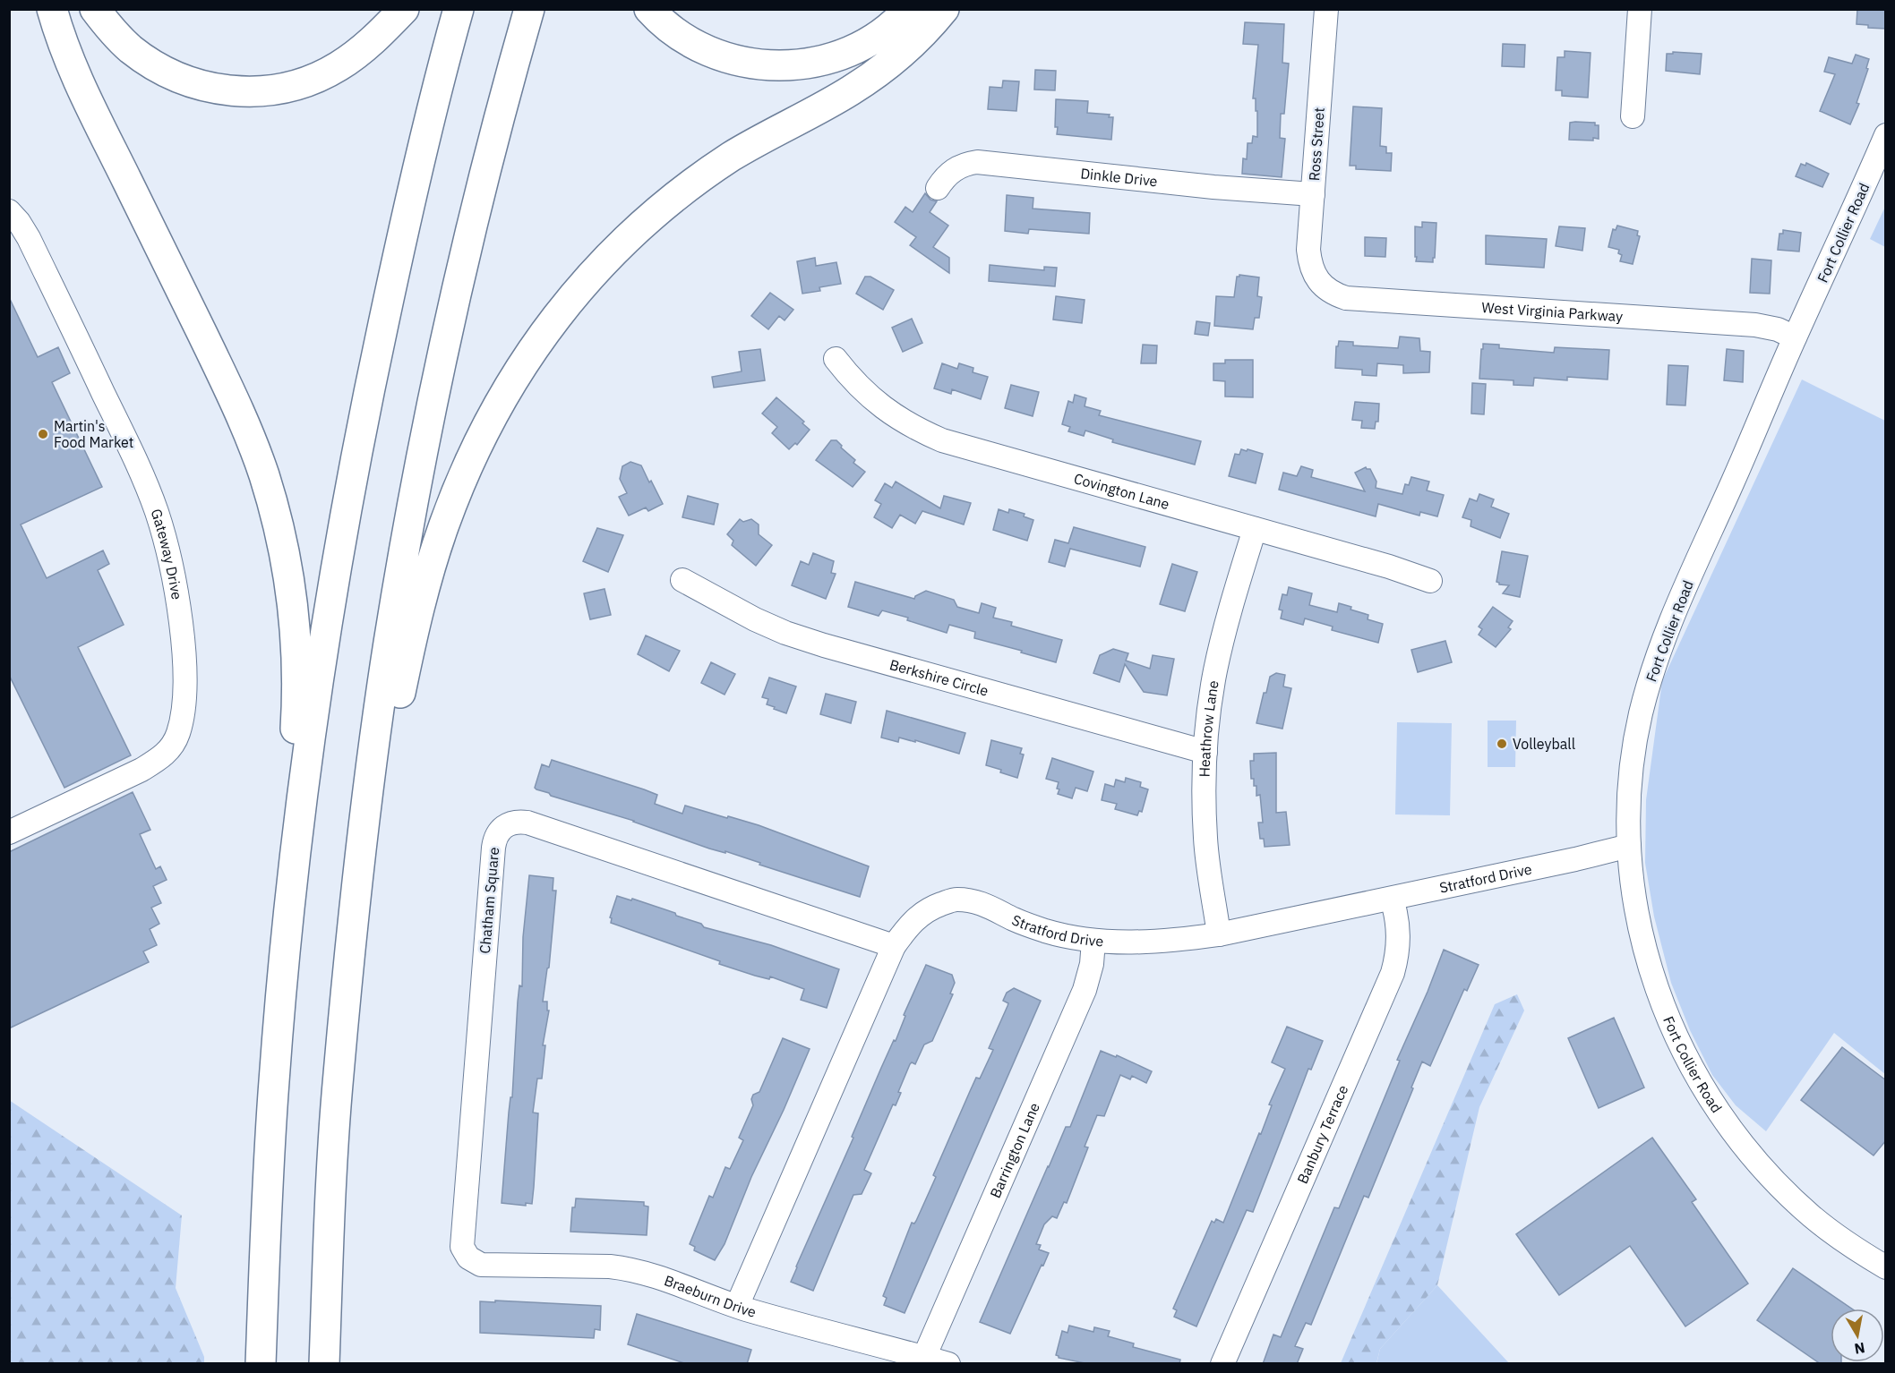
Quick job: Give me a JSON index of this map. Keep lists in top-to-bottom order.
{
  "streets": {
    "street": [
      "Ross Street",
      "Dinkle Drive",
      "Fort Collier Road",
      "West Virginia Parkway",
      "Covington Lane",
      "Gateway Drive",
      "Berkshire Circle",
      "Heathrow Lane",
      "Stratford Drive",
      "Chatham Square",
      "Banbury Terrace",
      "Barrington Lane",
      "Braeburn Drive"
    ]
  },
  "crossings": [
    ["Ross Street", "Dinkle Drive"],
    ["Ross Street", "West Virginia Parkway"],
    ["Fort Collier Road", "West Virginia Parkway"],
    ["Fort Collier Road", "Stratford Drive"],
    ["Covington Lane", "Heathrow Lane"],
    ["Berkshire Circle", "Heathrow Lane"],
    ["Heathrow Lane", "Stratford Drive"],
    ["Stratford Drive", "Chatham Square"],
    ["Stratford Drive", "Banbury Terrace"],
    ["Stratford Drive", "Barrington Lane"],
    ["Stratford Drive", "Braeburn Drive"],
    ["Chatham Square", "Braeburn Drive"],
    ["Barrington Lane", "Braeburn Drive"]
  ],
  "places": ["Martin's Food Market", "Volleyball"],
  "north": "bottom"
}
